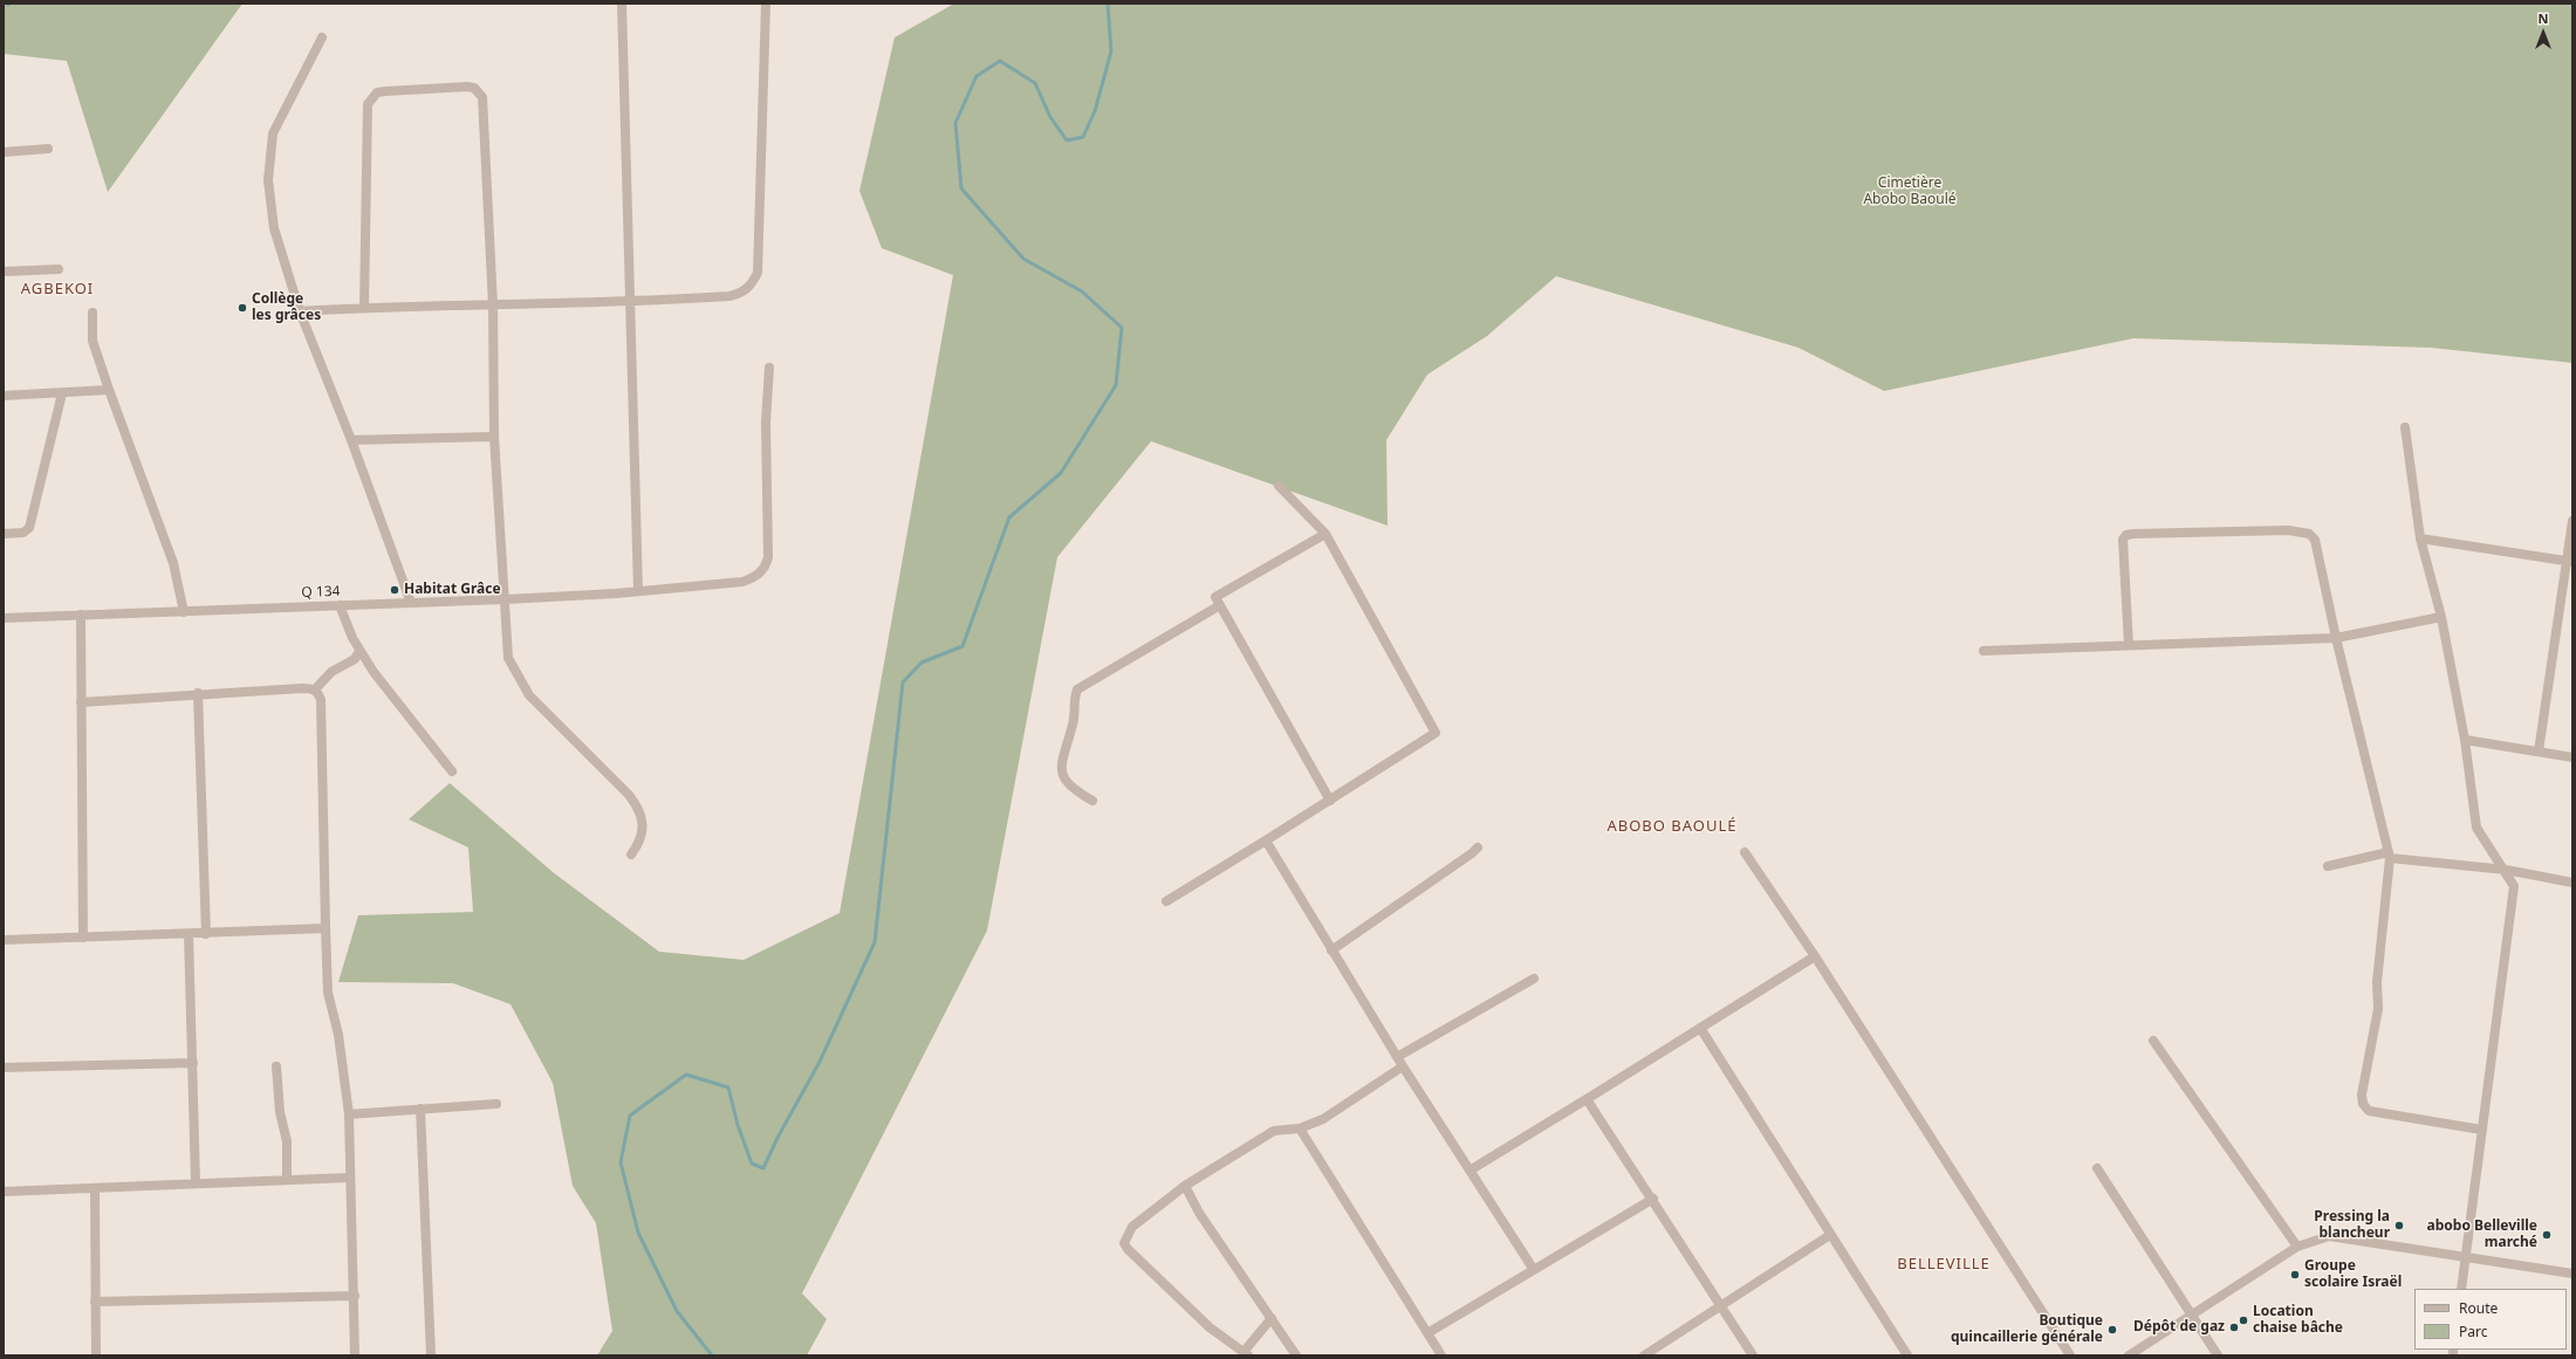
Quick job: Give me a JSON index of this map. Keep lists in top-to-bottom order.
{
  "streets": {
    "street": ["Q 134"]
  },
  "districts": ["AGBEKOI", "ABOBO BAOULÉ", "BELLEVILLE"],
  "parks": ["Cimetière Abobo Baoulé"],
  "places": [
    "Collège les grâces",
    "Habitat Grâce",
    "Pressing la blancheur",
    "abobo Belleville marché",
    "Groupe scolaire Israël",
    "Location chaise bâche",
    "Dépôt de gaz",
    "Boutique quincaillerie générale"
  ],
  "legend": ["Route", "Parc"],
  "north": "top"
}
